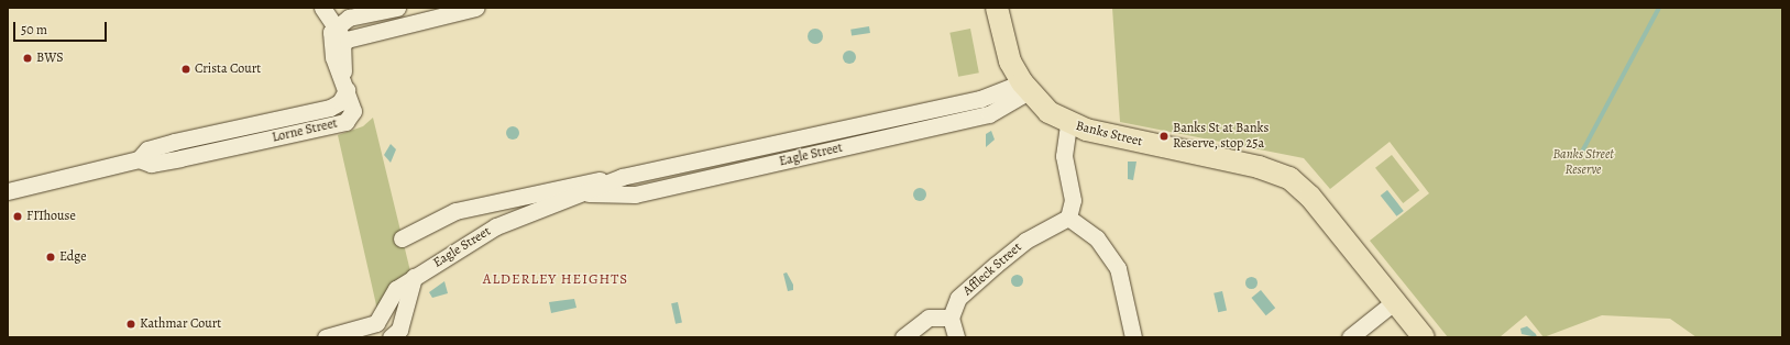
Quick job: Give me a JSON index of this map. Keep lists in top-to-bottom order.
{
  "streets": {
    "main road": ["Banks Street"],
    "street": ["Lorne Street", "Eagle Street", "Affleck Street"]
  },
  "crossings": [
    ["Banks Street", "Eagle Street"]
  ],
  "districts": ["ALDERLEY HEIGHTS"],
  "parks": ["Banks Street Reserve"],
  "places": [
    "BWS",
    "Crista Court",
    "Banks St at Banks Reserve, stop 25a",
    "FIThouse",
    "Edge",
    "Kathmar Court"
  ],
  "scale_bar": "50 m"
}
